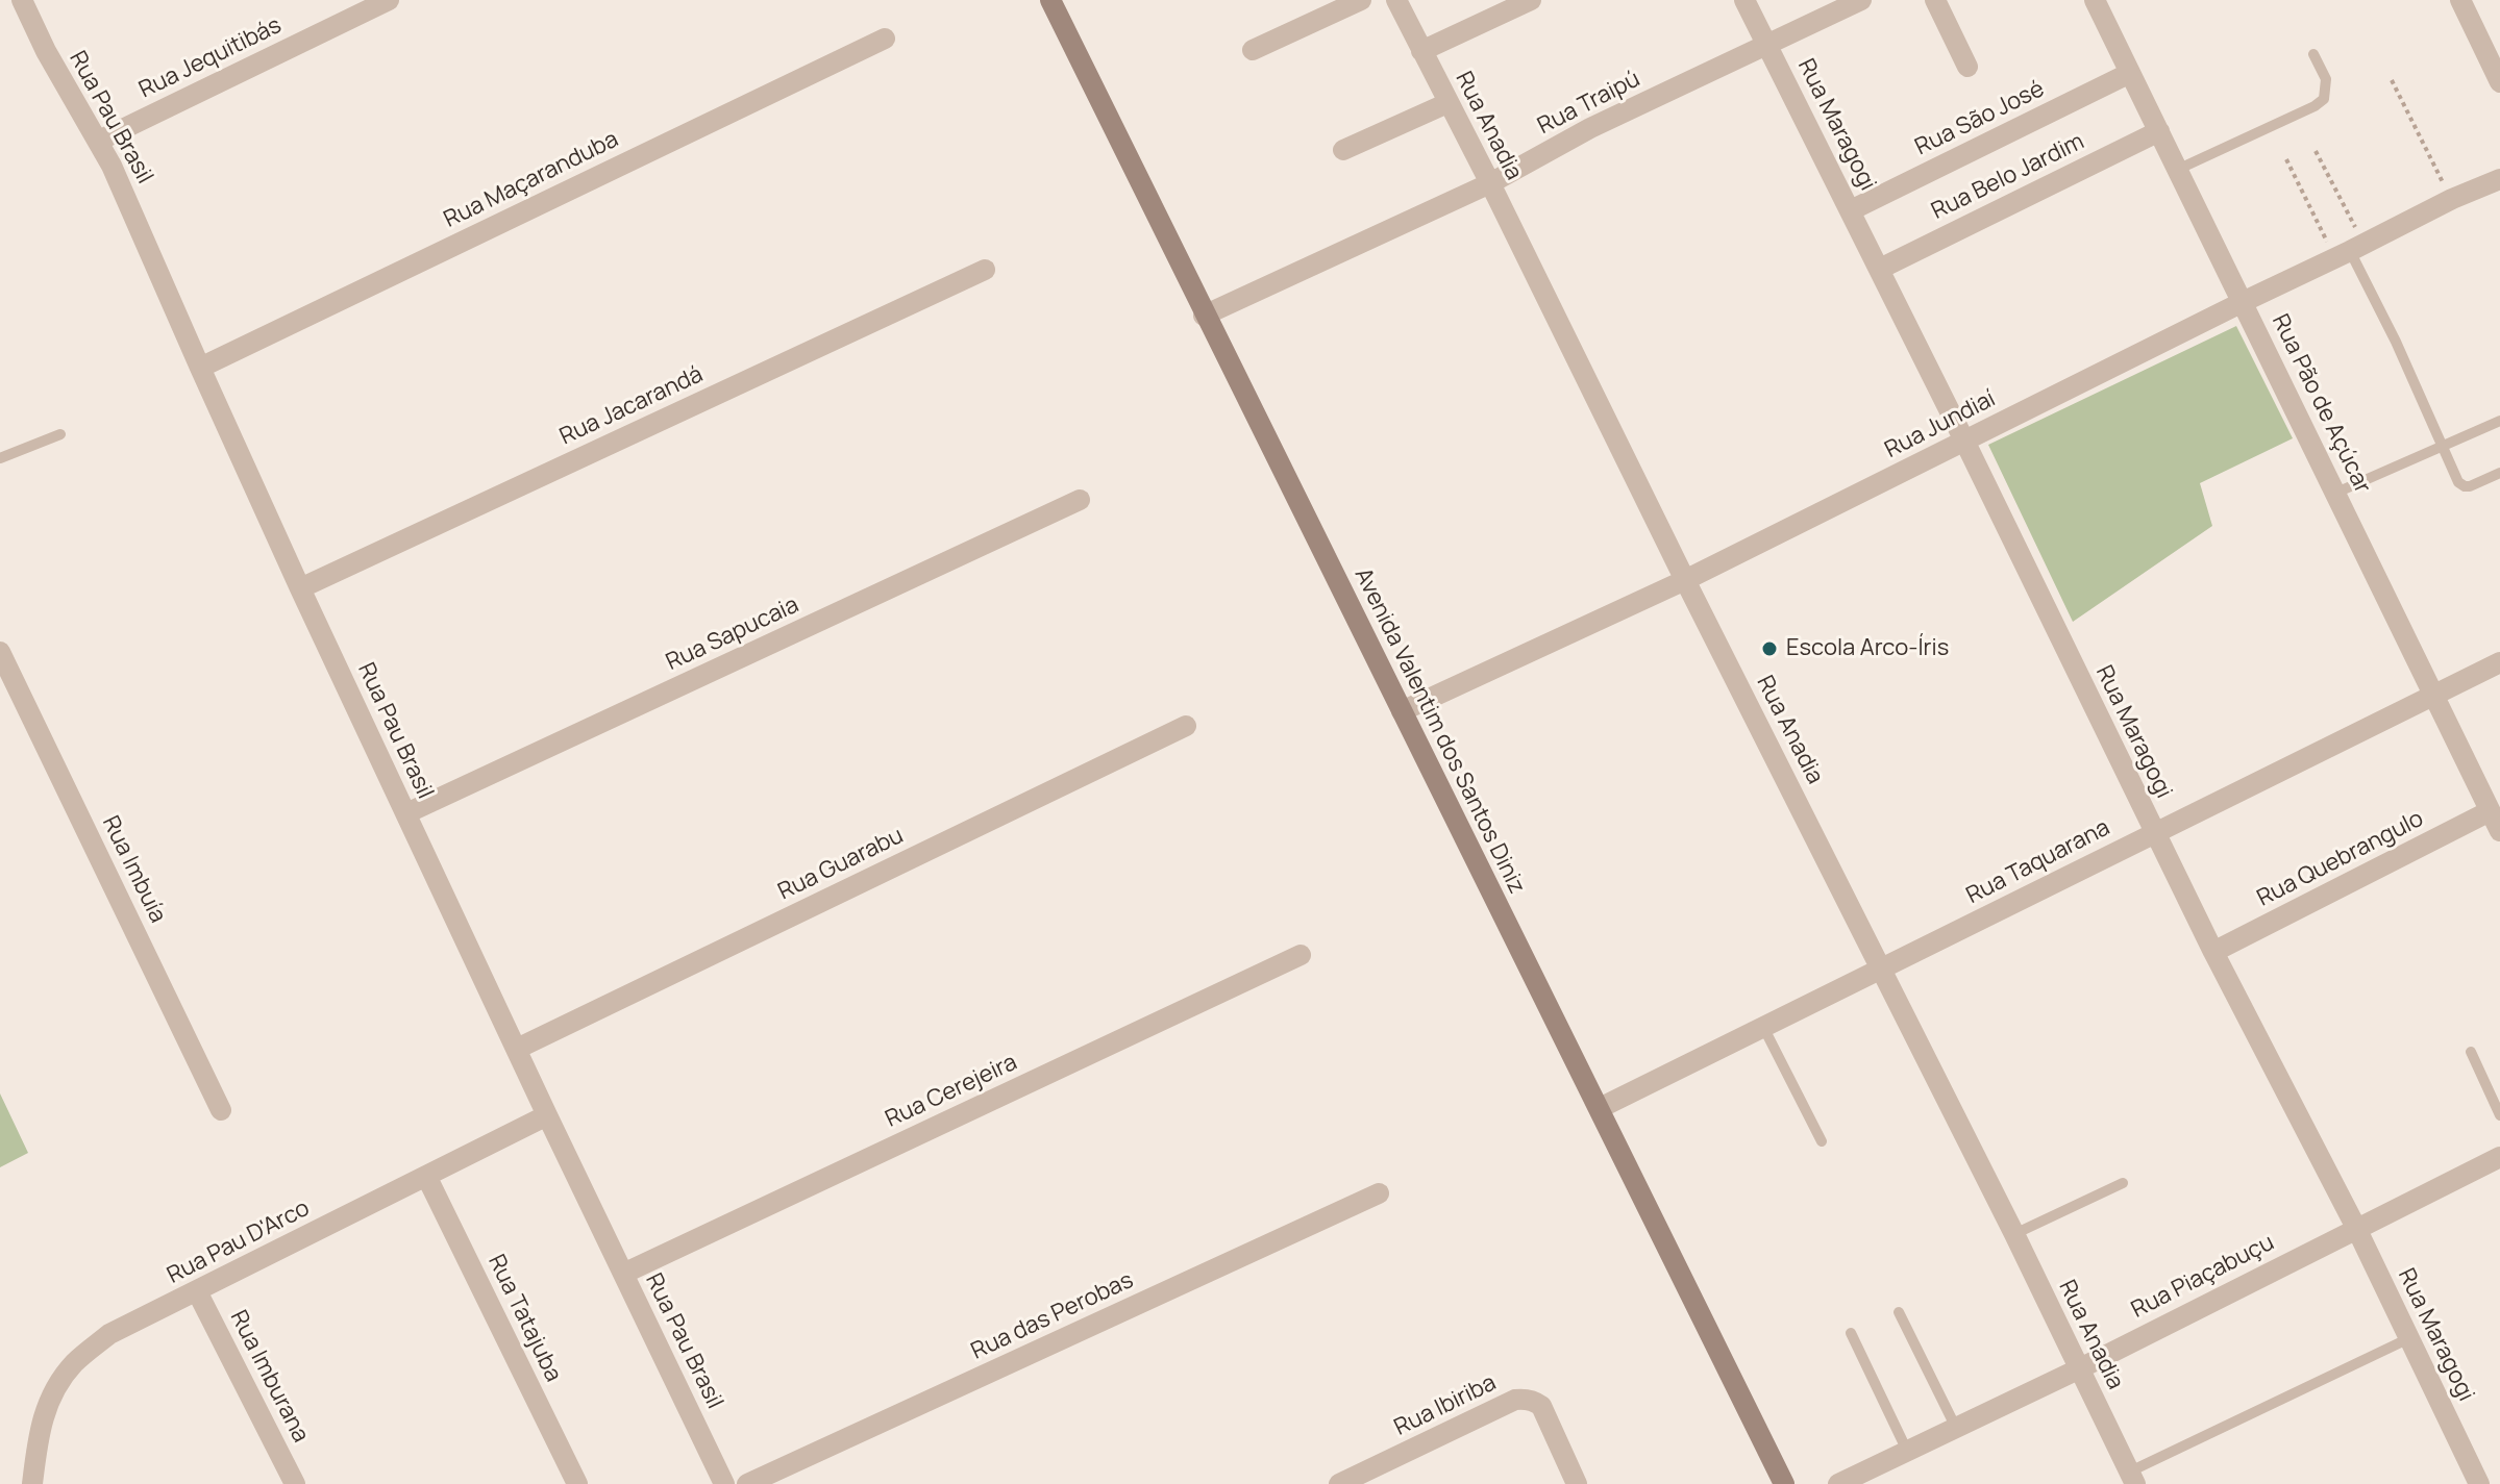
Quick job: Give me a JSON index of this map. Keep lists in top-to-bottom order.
{
  "streets": {
    "street": [
      "Rua Jequitibás",
      "Rua Traipú",
      "Rua Pau Brasil",
      "Rua São José",
      "Rua Maragogi",
      "Rua Anadia",
      "Rua Belo Jardim",
      "Rua Maçaranduba",
      "Rua Pão de Açúcar",
      "Rua Jacarandá",
      "Rua Jundiaí",
      "Rua Sapucaia",
      "Avenida Valentim dos Santos Diniz",
      "Rua Quebrangulo",
      "Rua Taquarana",
      "Rua Guarabu",
      "Rua Imbuía",
      "Rua Cerejeira",
      "Rua Pau D'Arco",
      "Rua Piaçabuçu",
      "Rua das Perobas",
      "Rua Tatajuba",
      "Rua Imburana",
      "Rua Ibiriba"
    ]
  },
  "crossings": [
    ["Rua Jequitibás", "Rua Pau Brasil"],
    ["Rua Traipú", "Rua Maragogi"],
    ["Rua Traipú", "Rua Anadia"],
    ["Rua Traipú", "Avenida Valentim dos Santos Diniz"],
    ["Rua Pau Brasil", "Rua Maçaranduba"],
    ["Rua Pau Brasil", "Rua Jacarandá"],
    ["Rua Pau Brasil", "Rua Sapucaia"],
    ["Rua Pau Brasil", "Rua Guarabu"],
    ["Rua Pau Brasil", "Rua Cerejeira"],
    ["Rua Pau Brasil", "Rua Pau D'Arco"],
    ["Rua São José", "Rua Maragogi"],
    ["Rua São José", "Rua Pão de Açúcar"],
    ["Rua Maragogi", "Rua Belo Jardim"],
    ["Rua Maragogi", "Rua Jundiaí"],
    ["Rua Maragogi", "Rua Quebrangulo"],
    ["Rua Maragogi", "Rua Taquarana"],
    ["Rua Maragogi", "Rua Piaçabuçu"],
    ["Rua Anadia", "Rua Jundiaí"],
    ["Rua Anadia", "Rua Taquarana"],
    ["Rua Anadia", "Rua Piaçabuçu"],
    ["Rua Belo Jardim", "Rua Pão de Açúcar"],
    ["Rua Pão de Açúcar", "Rua Jundiaí"],
    ["Rua Pão de Açúcar", "Rua Quebrangulo"],
    ["Rua Pão de Açúcar", "Rua Taquarana"],
    ["Rua Jundiaí", "Avenida Valentim dos Santos Diniz"],
    ["Avenida Valentim dos Santos Diniz", "Rua Taquarana"],
    ["Rua Pau D'Arco", "Rua Tatajuba"],
    ["Rua Pau D'Arco", "Rua Imburana"]
  ],
  "places": ["Escola Arco-Íris"]
}
